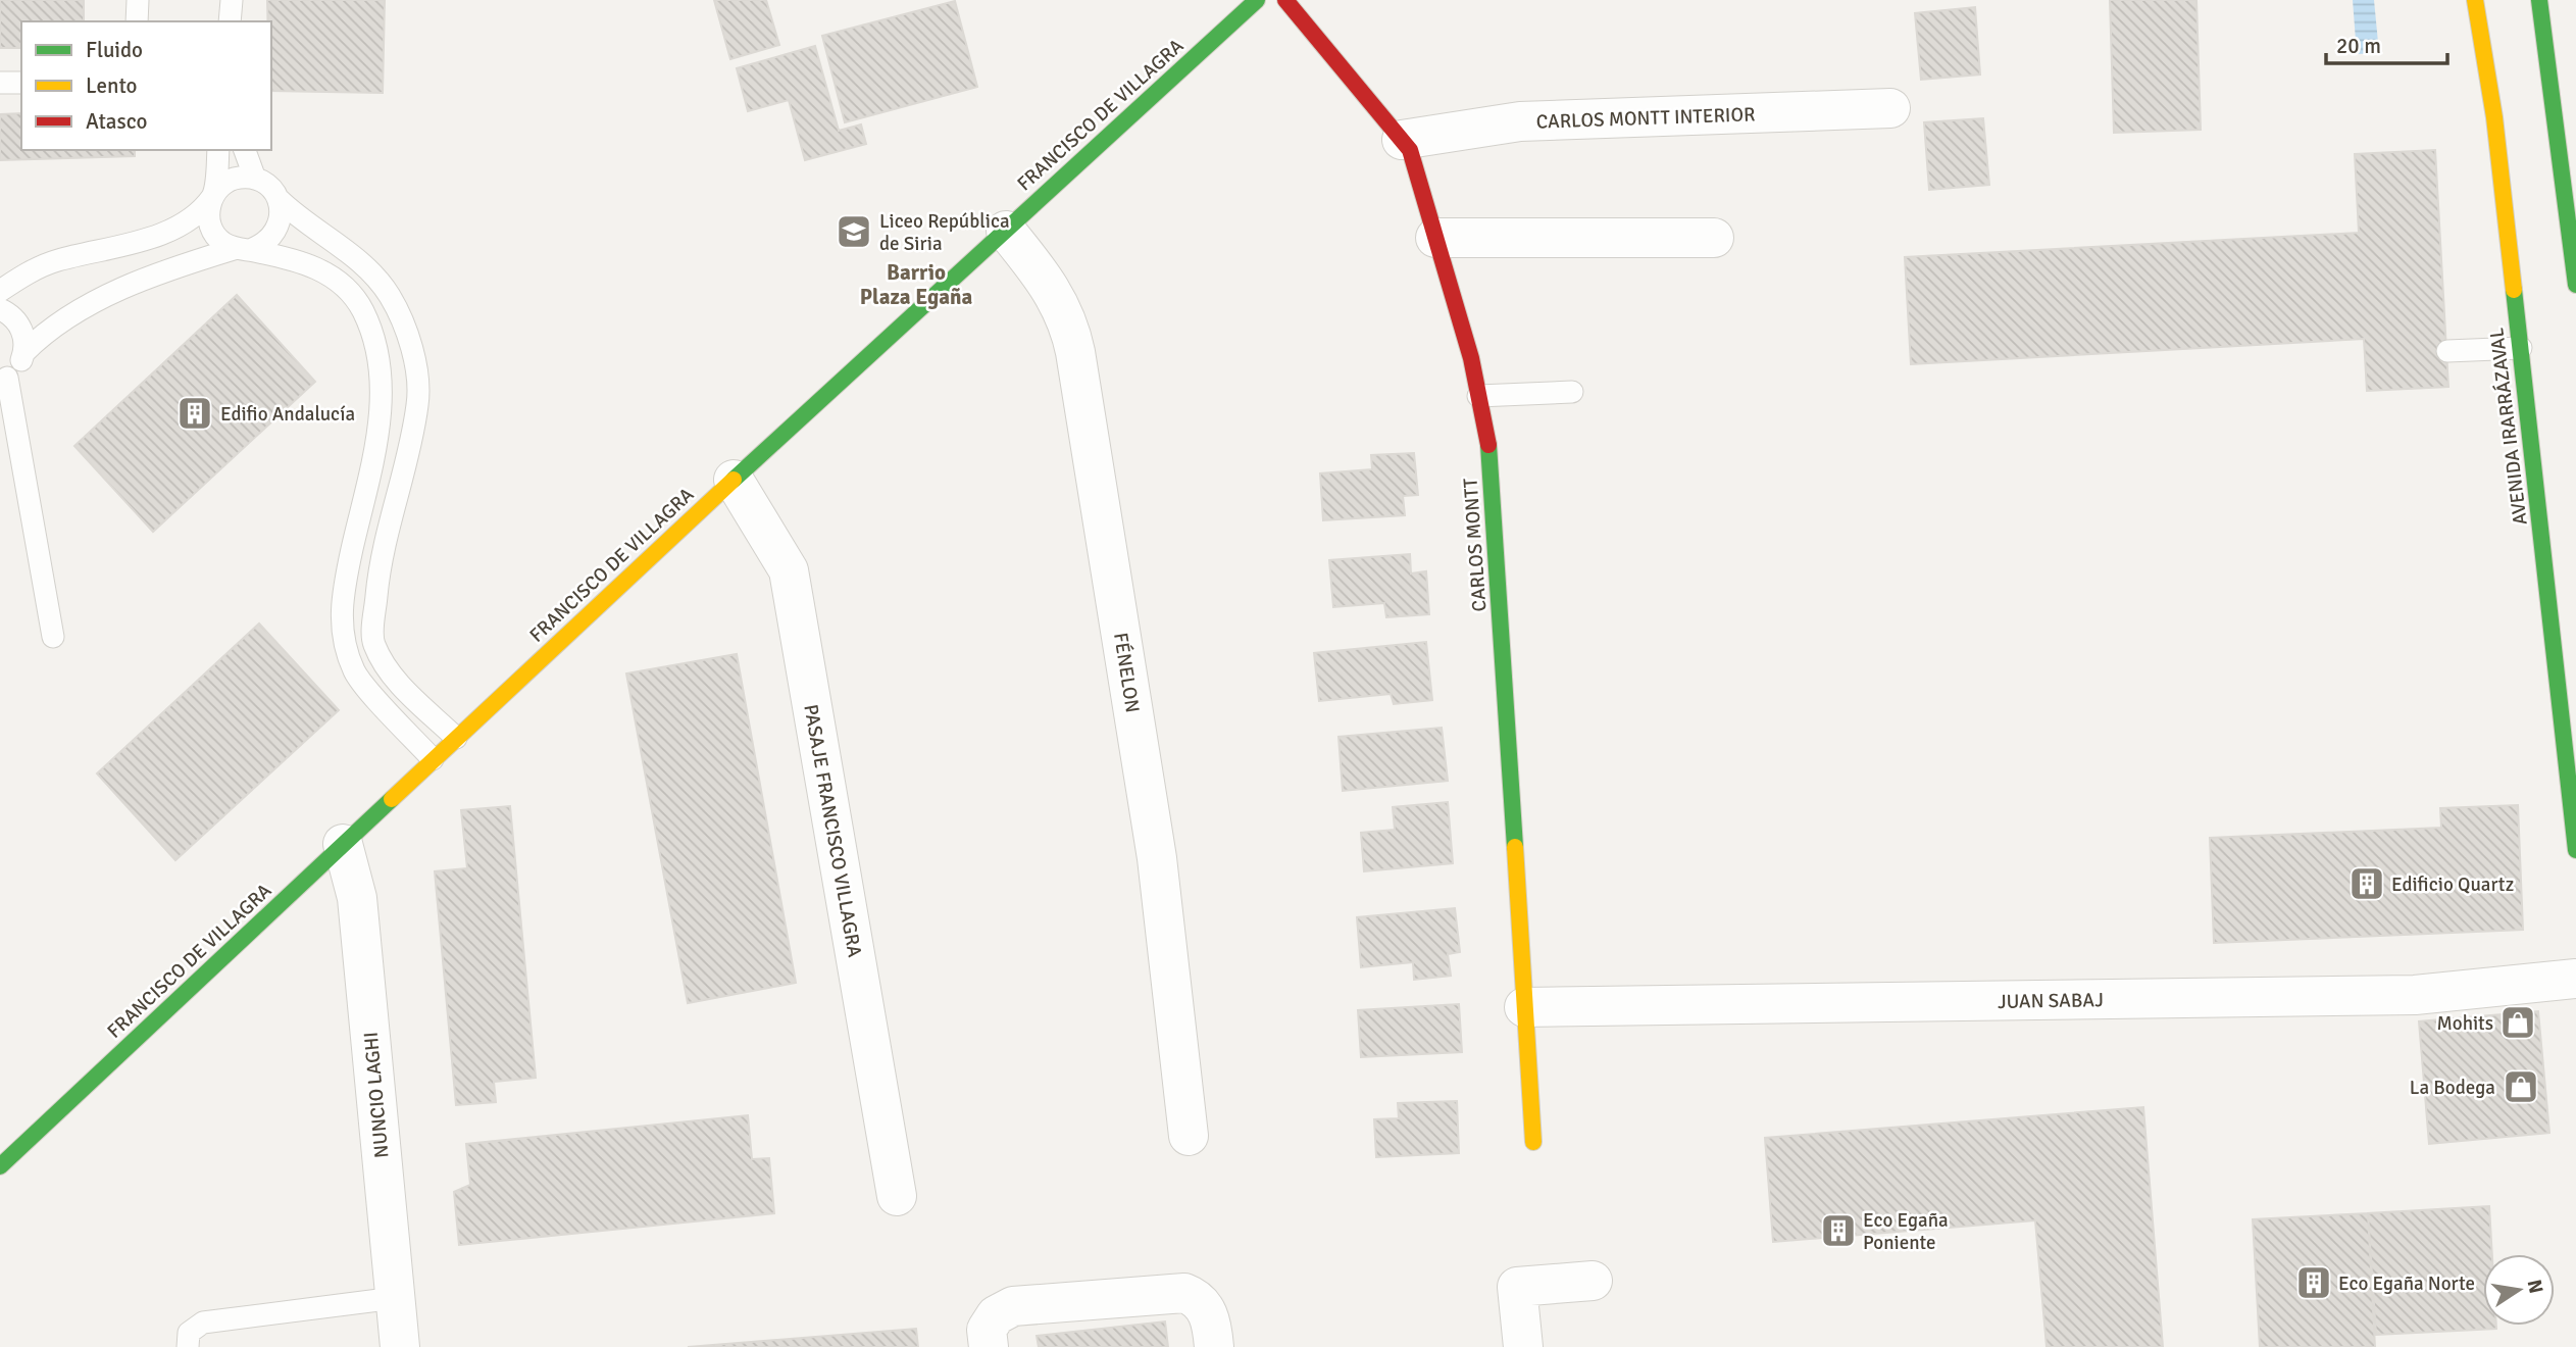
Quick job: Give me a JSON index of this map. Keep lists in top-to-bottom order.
{
  "streets": {
    "street": [
      "FRANCISCO DE VILLAGRA",
      "CARLOS MONTT INTERIOR",
      "AVENIDA IRARRÁZAVAL",
      "CARLOS MONTT",
      "FÉNELON",
      "PASAJE FRANCISCO VILLAGRA",
      "JUAN SABAJ",
      "NUNCIO LAGHI"
    ]
  },
  "crossings": [
    ["FRANCISCO DE VILLAGRA", "FÉNELON"],
    ["FRANCISCO DE VILLAGRA", "PASAJE FRANCISCO VILLAGRA"],
    ["FRANCISCO DE VILLAGRA", "NUNCIO LAGHI"],
    ["CARLOS MONTT INTERIOR", "CARLOS MONTT"],
    ["CARLOS MONTT", "JUAN SABAJ"]
  ],
  "districts": ["Barrio Plaza Egaña"],
  "places": {
    "school or university": ["Liceo República de Siria"],
    "building": [
      "Edifio Andalucía",
      "Edificio Quartz",
      "Eco Egaña Poniente",
      "Eco Egaña Norte"
    ],
    "shop": ["Mohits", "La Bodega"]
  },
  "legend": ["Fluido", "Lento", "Atasco"],
  "scale_bar": "20 m",
  "north": "right"
}
